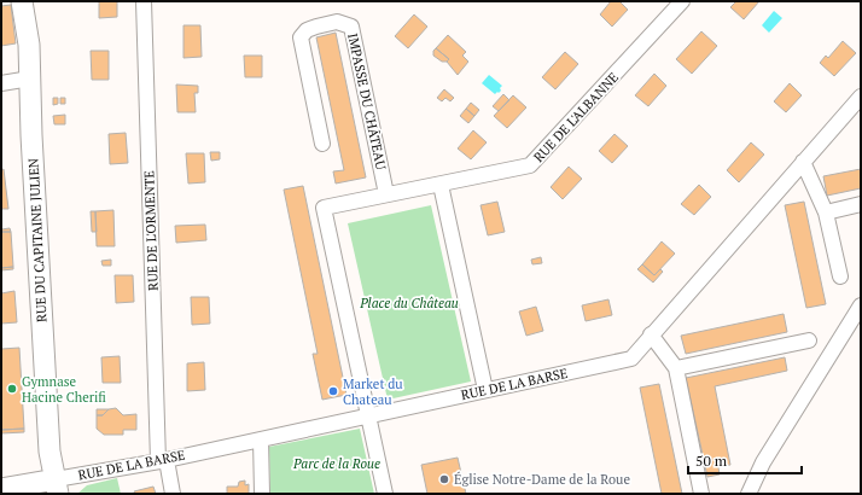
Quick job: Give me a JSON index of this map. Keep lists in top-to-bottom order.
{
  "streets": {
    "street": [
      "IMPASSE DU CHÂTEAU",
      "RUE DE L'ALBANNE",
      "RUE DE L'ORMENTE",
      "RUE DU CAPITAINE JULIEN",
      "RUE DE LA BARSE"
    ]
  },
  "crossings": [
    ["RUE DE L'ORMENTE", "RUE DE LA BARSE"],
    ["RUE DU CAPITAINE JULIEN", "RUE DE LA BARSE"]
  ],
  "parks": ["Place du Château", "Parc de la Roue"],
  "places": ["Gymnase Hacine Cherifi", "Market du Chateau", "Église Notre-Dame de la Roue"],
  "scale_bar": "50 m"
}
